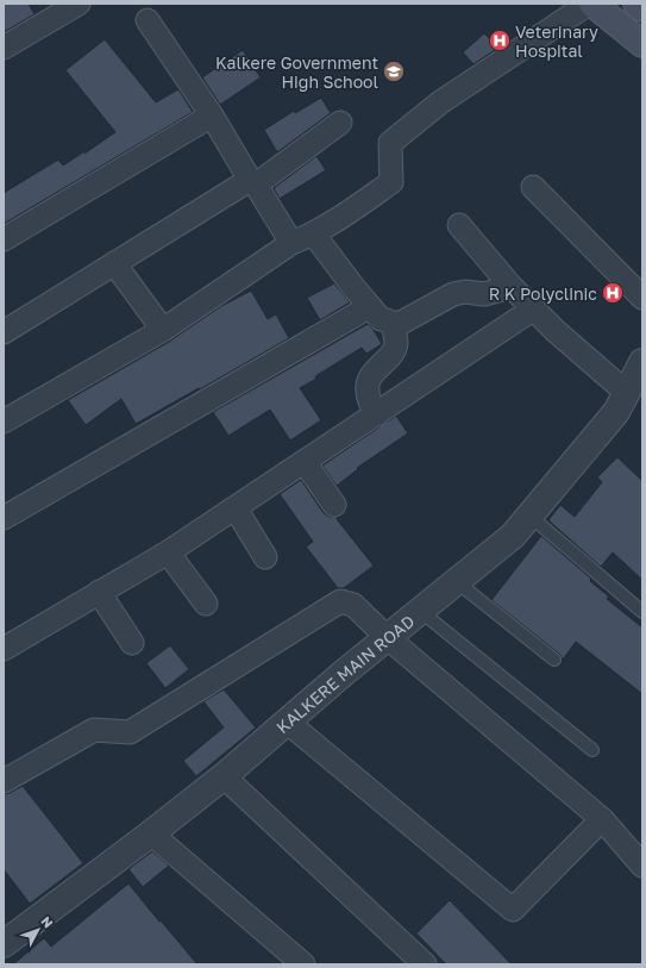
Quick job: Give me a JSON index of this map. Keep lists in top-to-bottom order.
{
  "streets": {
    "street": ["KALKERE MAIN ROAD"]
  },
  "places": {
    "hospital": ["Veterinary Hospital", "R K Polyclinic"],
    "school or university": ["Kalkere Government High School"]
  },
  "north": "top right"
}
